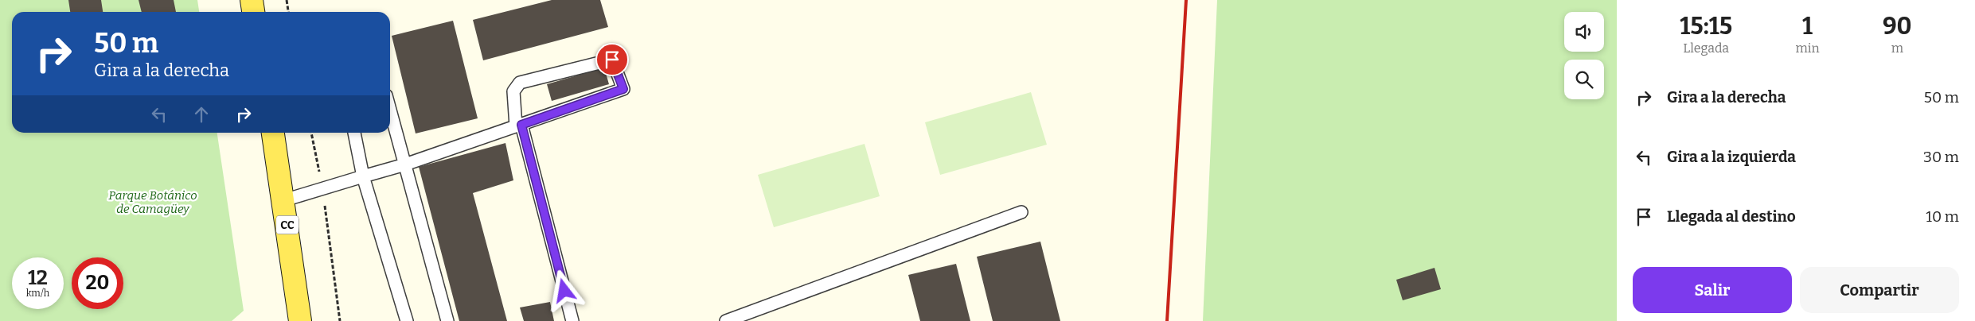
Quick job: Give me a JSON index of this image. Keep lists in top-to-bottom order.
{
  "streets": {
    "main road": ["CC"]
  },
  "parks": ["Parque Botánico de Camagüey"],
  "page": {
    "eta": [
      "15:15",
      "Llegada",
      "1",
      "min",
      "90",
      "m"
    ],
    "turn": ["50 m", "Gira a la derecha"],
    "list": [
      {
        "name": "Gira a la derecha",
        "value": "50 m"
      },
      {
        "name": "Gira a la izquierda",
        "value": "30 m"
      },
      {
        "name": "Llegada al destino",
        "value": "10 m"
      }
    ],
    "speed": "12 km/h",
    "limit": "20",
    "buttons": ["Salir", "Compartir"]
  }
}
